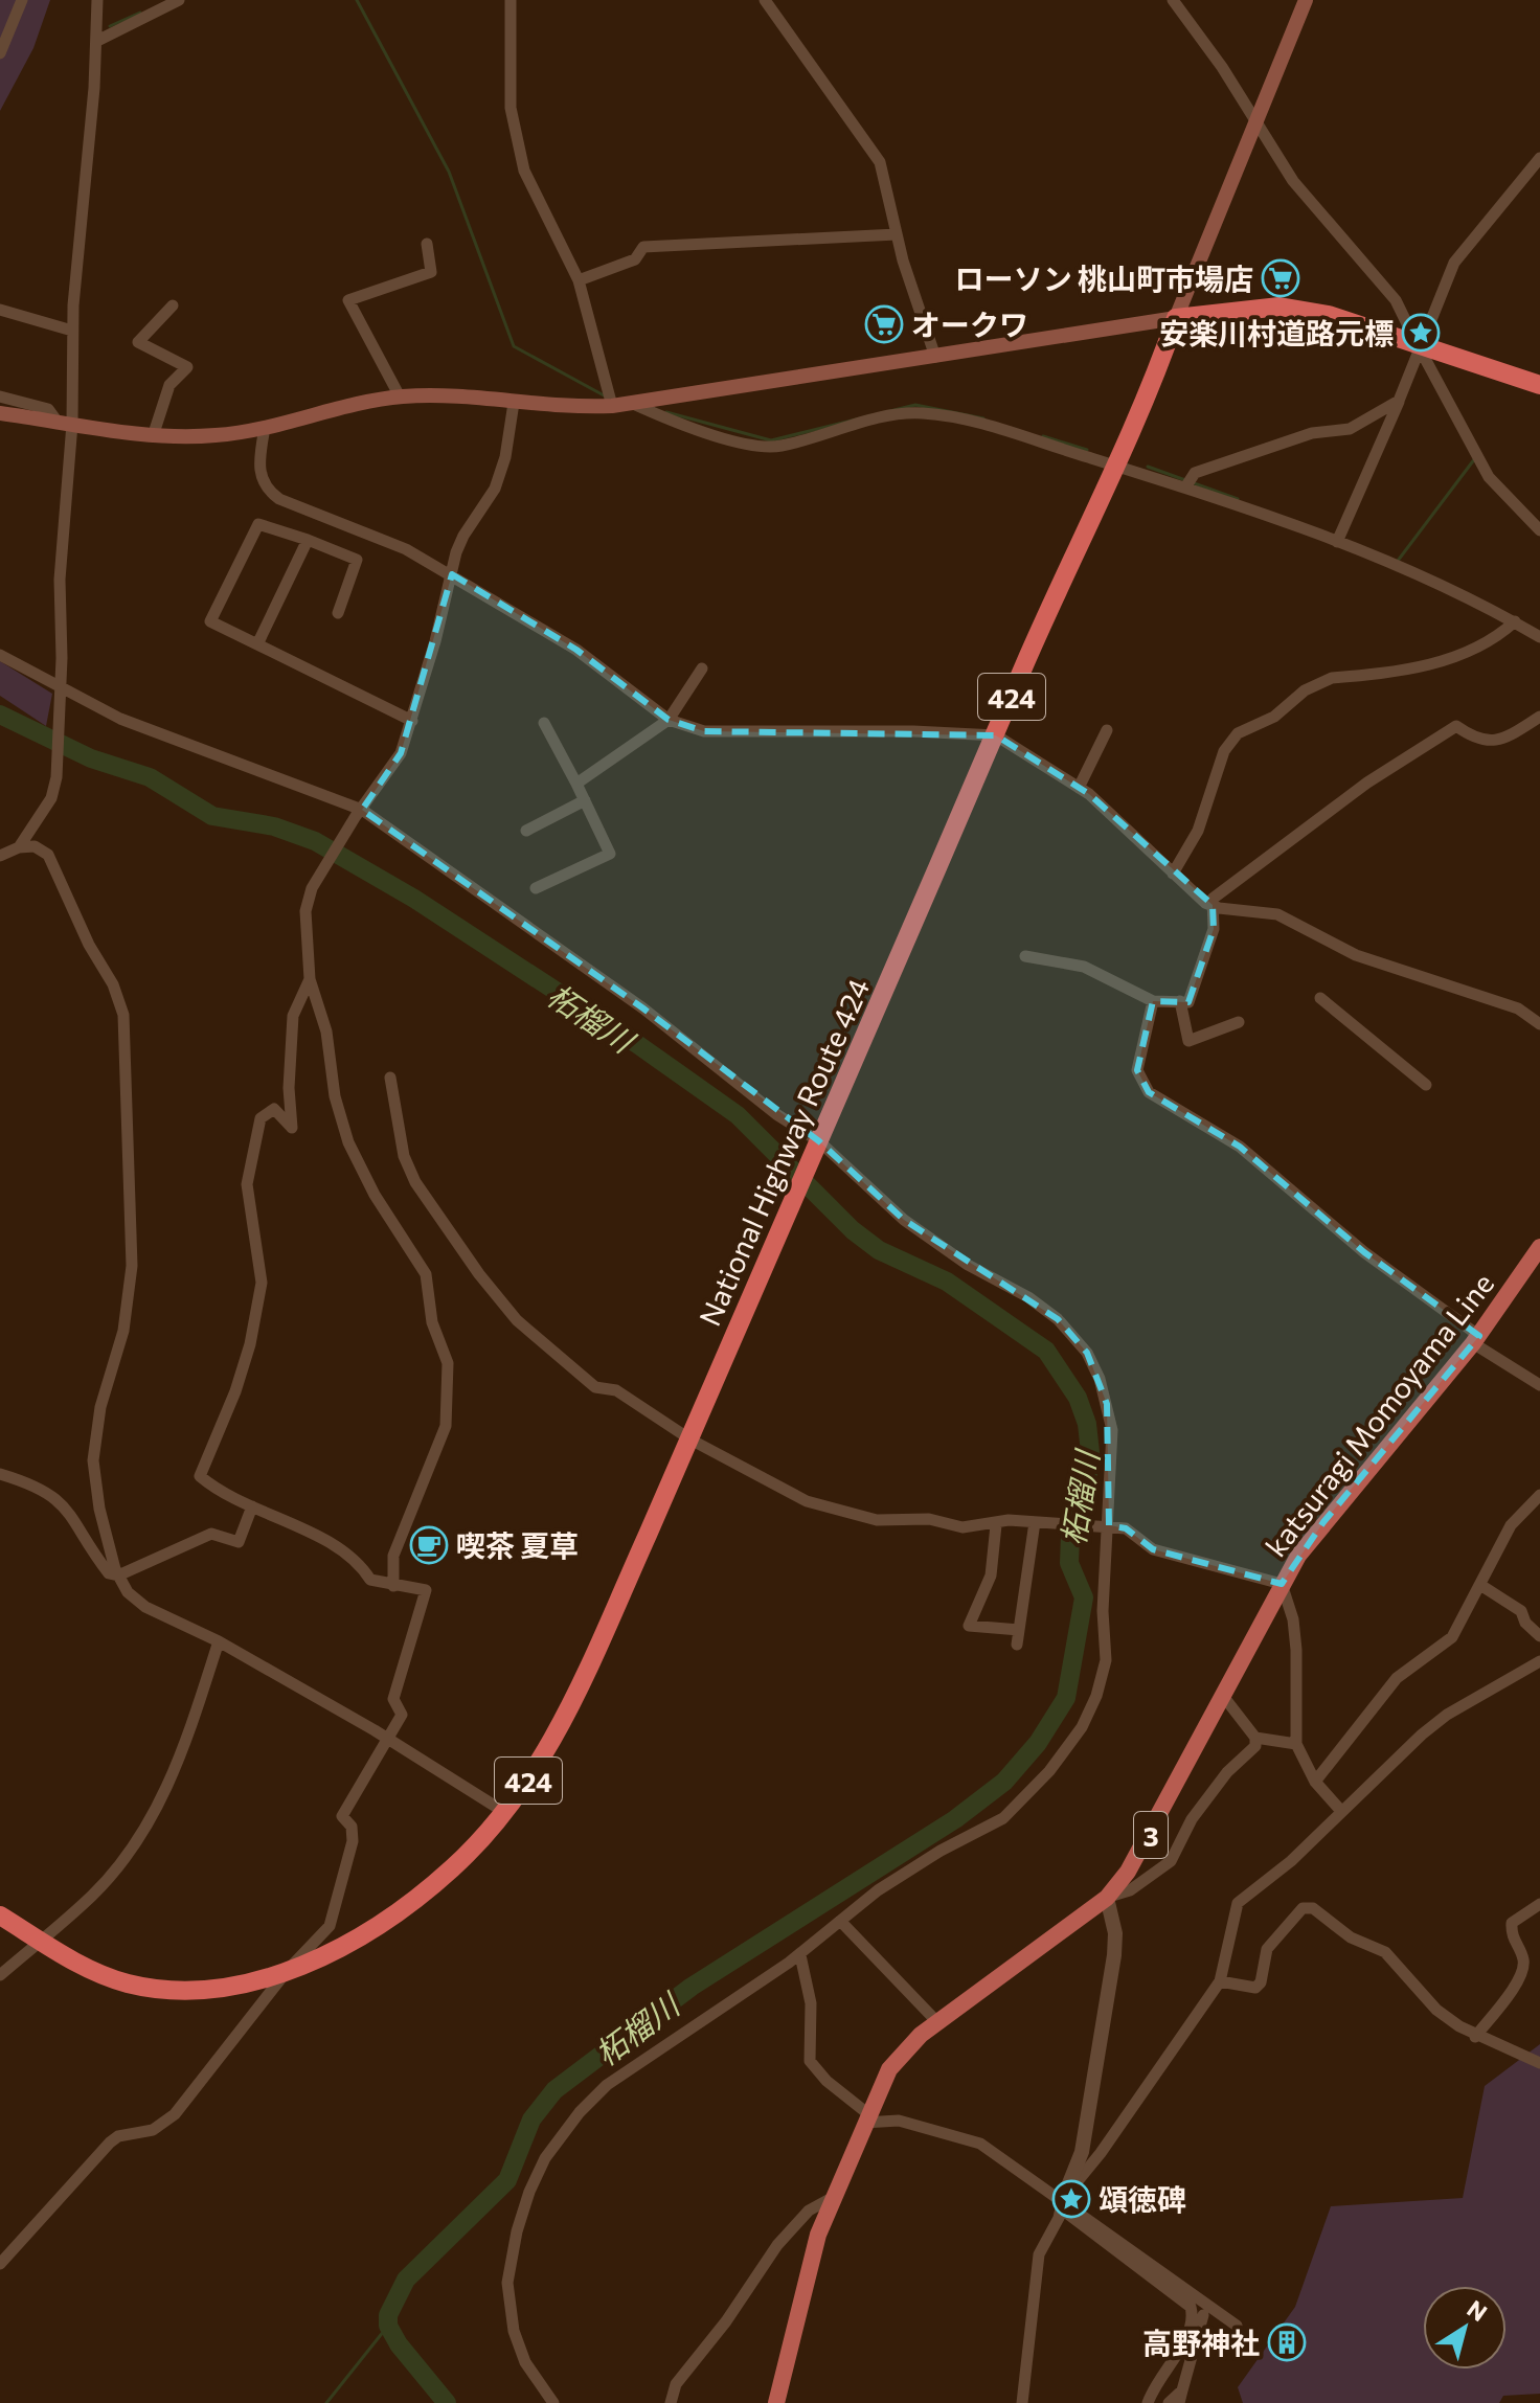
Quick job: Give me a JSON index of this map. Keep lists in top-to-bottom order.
{
  "streets": {
    "highway": ["424", "National Highway Route 424"],
    "main road": ["katsuragi Momoyama Line", "3"]
  },
  "water": ["柘榴川"],
  "places": {
    "supermarket": ["ローソン 桃山町市場店", "オークワ"],
    "place": ["安楽川村道路元標", "頌徳碑"],
    "cafe": ["喫茶 夏草"],
    "building": ["高野神社"]
  },
  "north": "top right"
}
